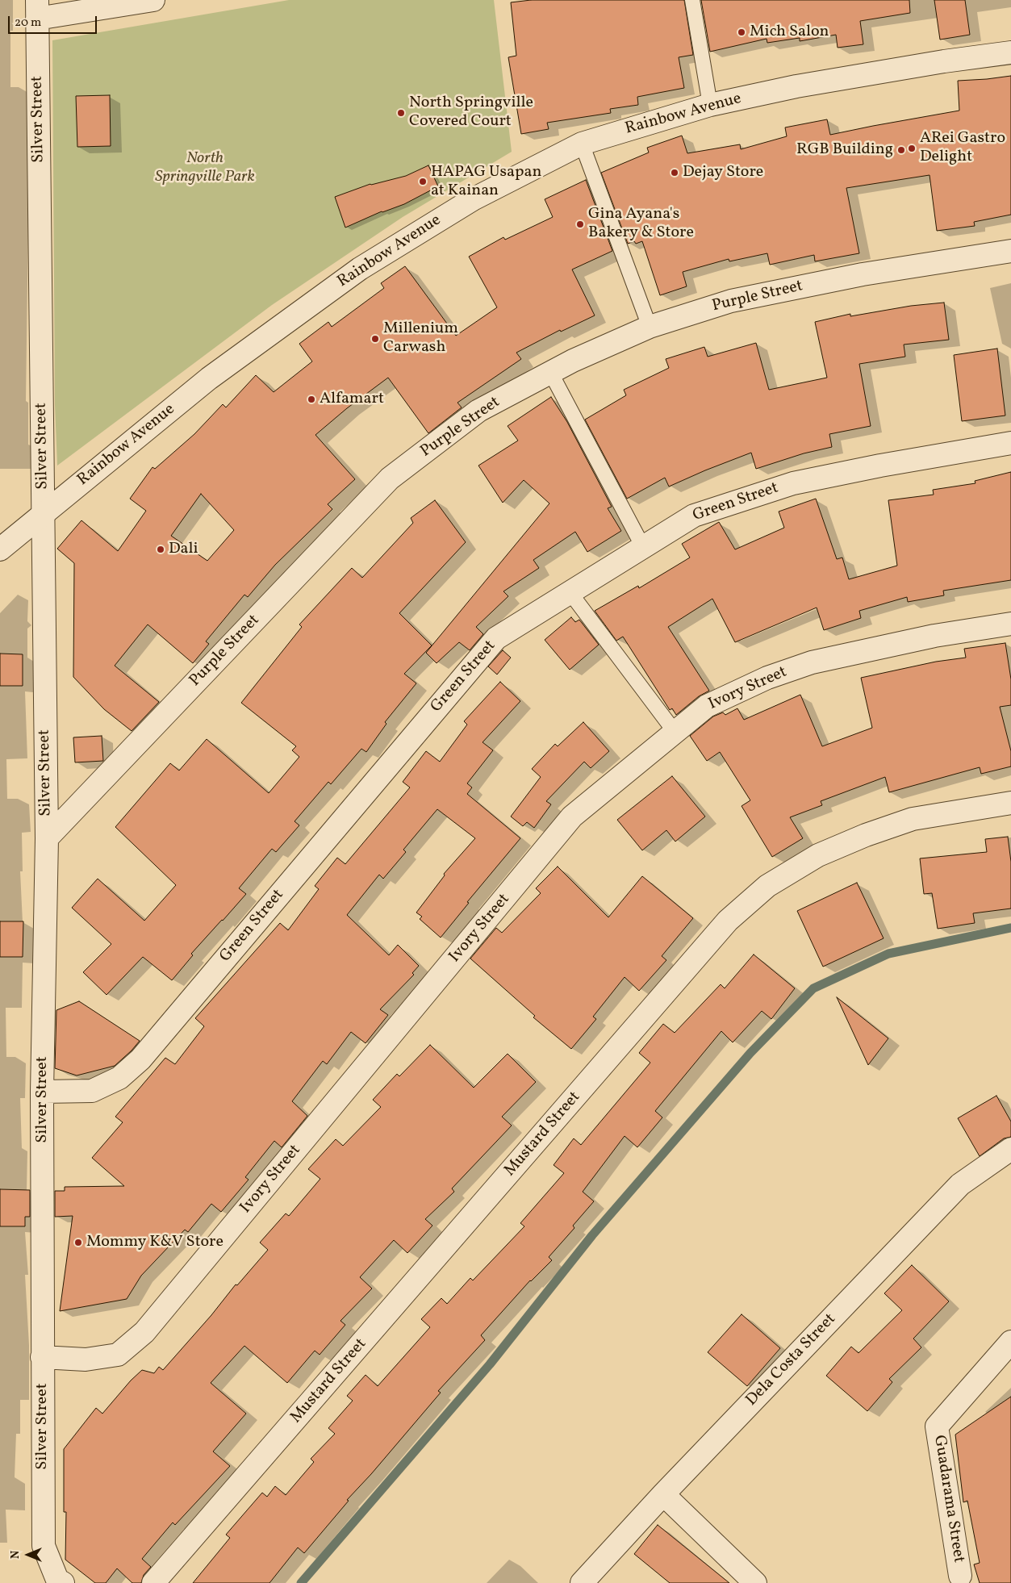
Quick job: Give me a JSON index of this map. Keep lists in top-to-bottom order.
{
  "streets": {
    "street": [
      "Rainbow Avenue",
      "Silver Street",
      "Purple Street",
      "Green Street",
      "Ivory Street",
      "Mustard Street",
      "Dela Costa Street",
      "Guadarama Street"
    ]
  },
  "crossings": [
    ["Rainbow Avenue", "Silver Street"],
    ["Silver Street", "Purple Street"],
    ["Silver Street", "Green Street"],
    ["Silver Street", "Ivory Street"]
  ],
  "parks": ["North Springville Park"],
  "places": [
    "Mich Salon",
    "North Springville Covered Court",
    "ARei Gastro Delight",
    "RGB Building",
    "Dejay Store",
    "HAPAG Usapan at Kainan",
    "Gina Ayana's Bakery & Store",
    "Millenium Carwash",
    "Alfamart",
    "Dali",
    "Mommy K&V Store"
  ],
  "scale_bar": "20 m",
  "north": "left"
}
